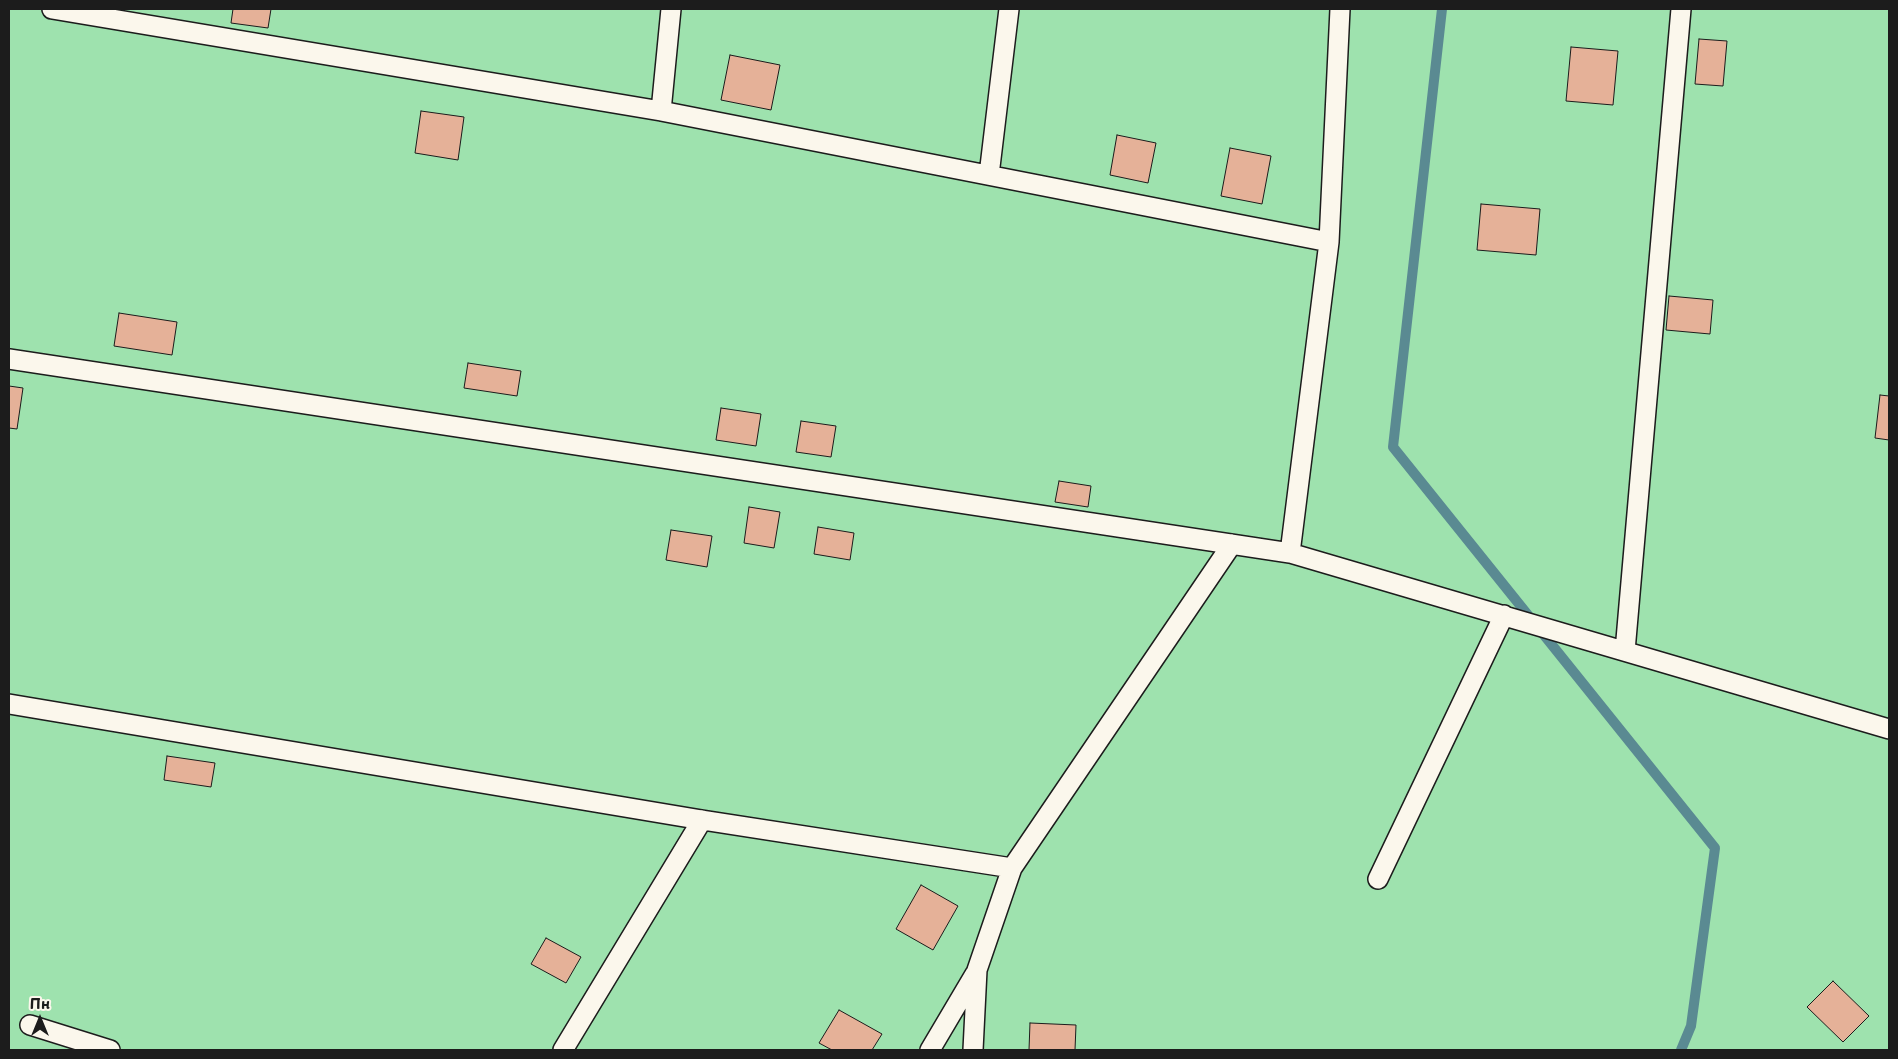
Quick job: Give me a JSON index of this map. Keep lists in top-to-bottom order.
{
  "north": "top"
}
